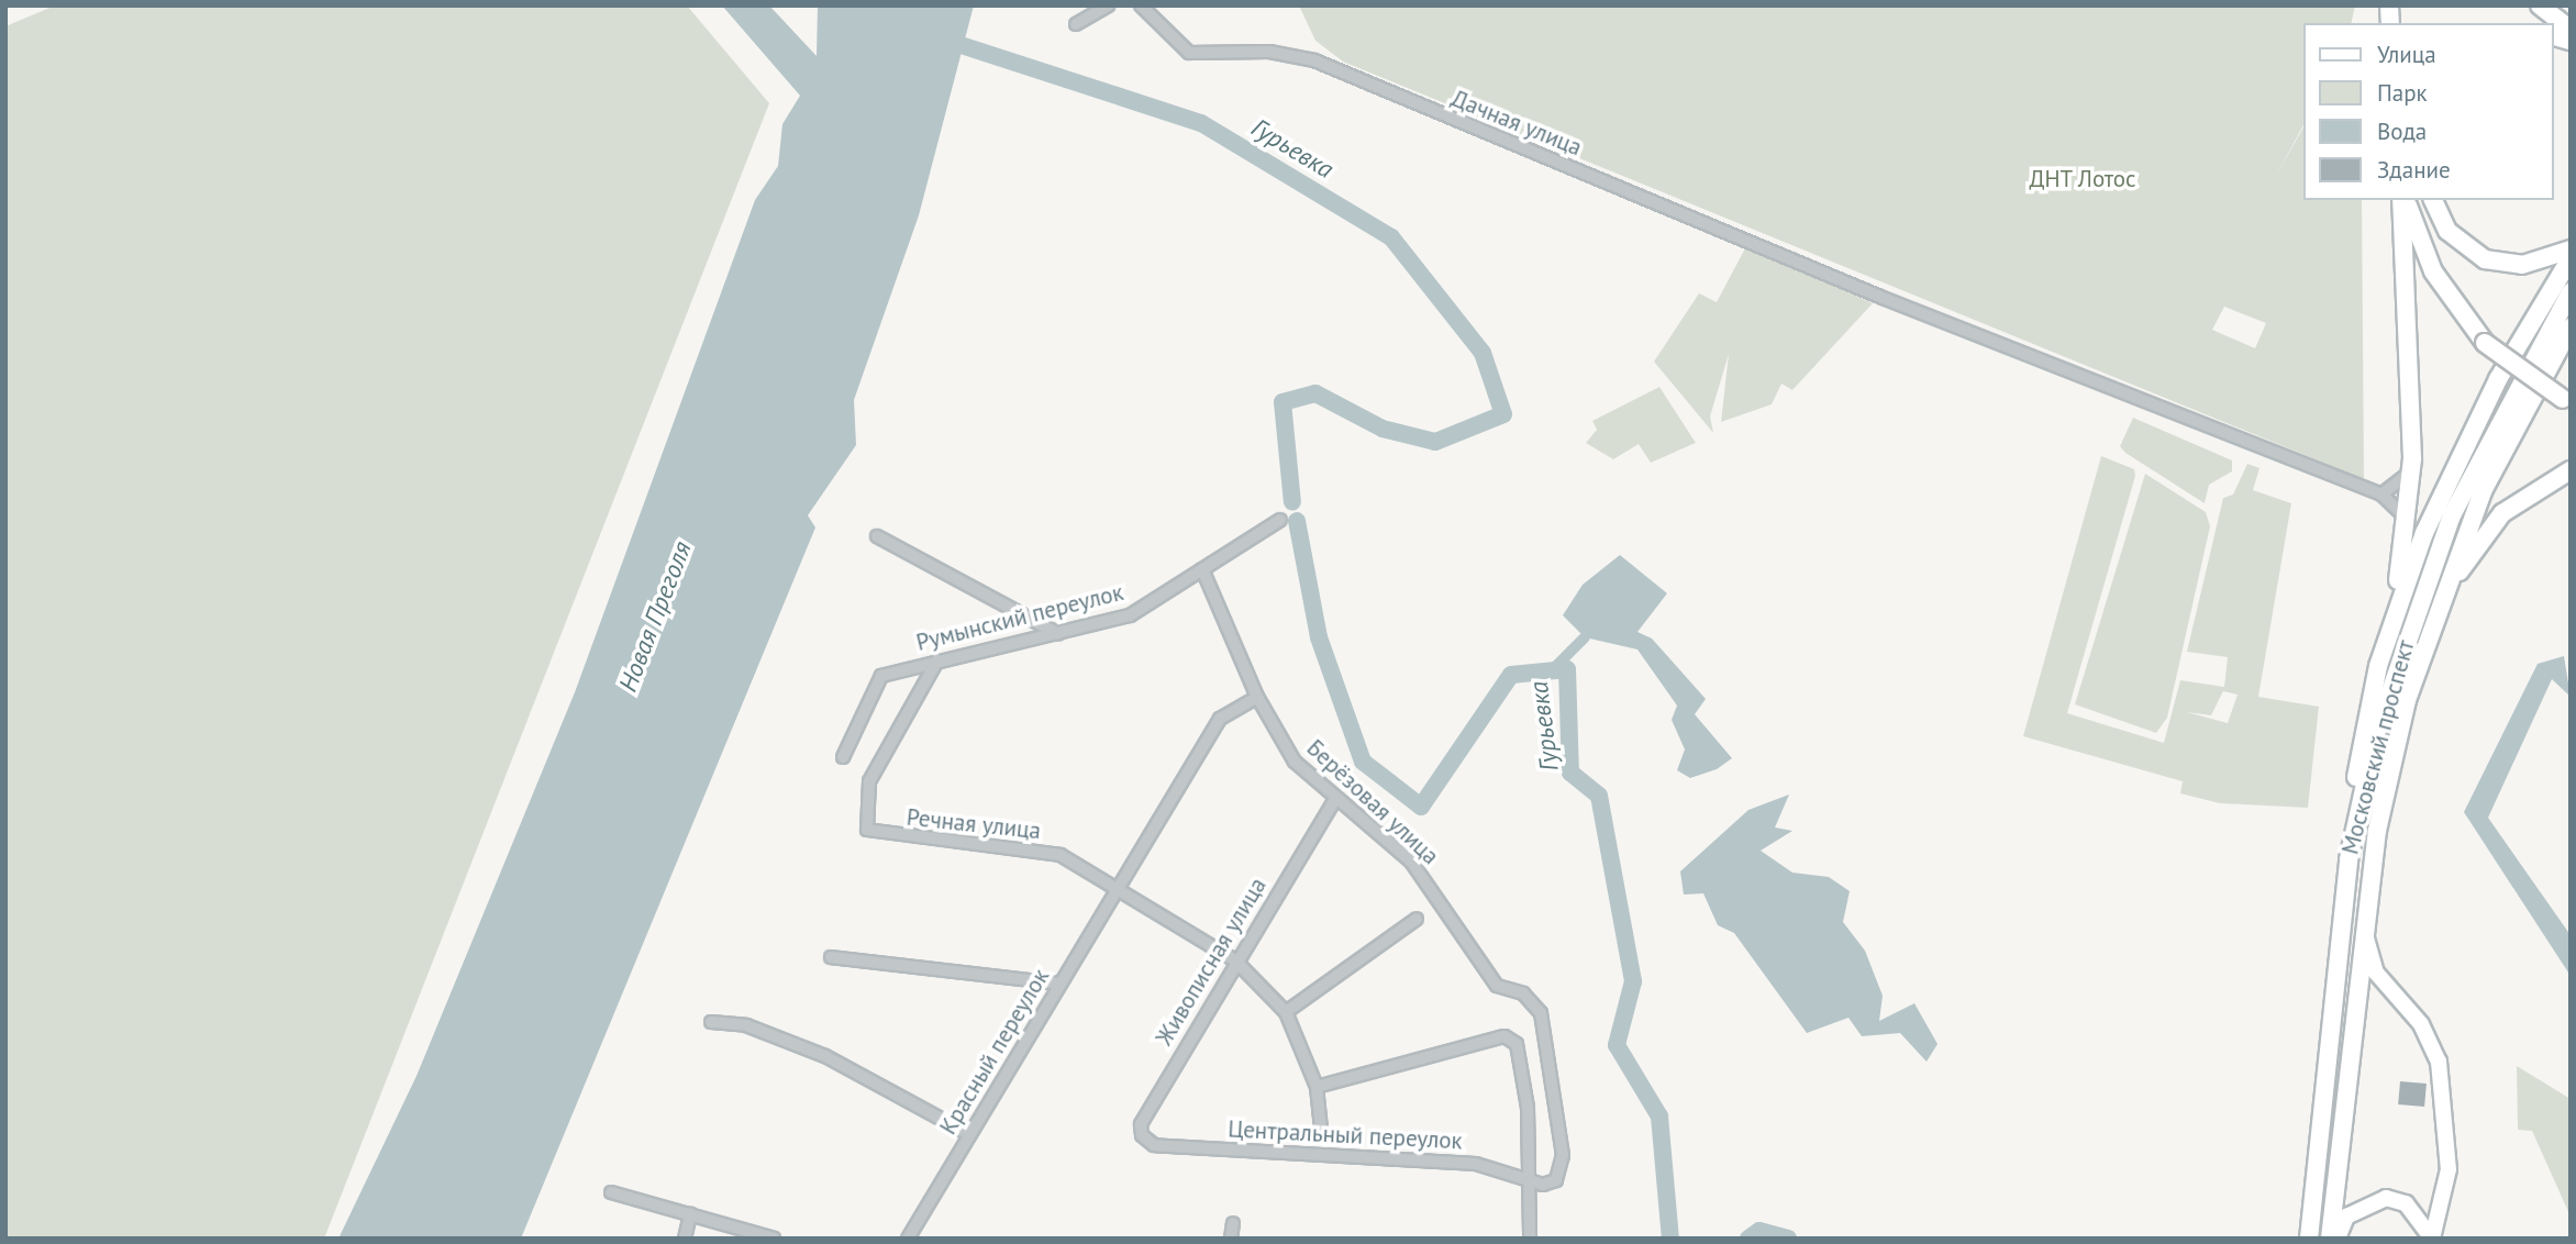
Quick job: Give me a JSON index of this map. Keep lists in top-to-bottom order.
{
  "streets": {
    "highway": ["Московский проспект"],
    "street": [
      "Дачная улица",
      "Румынский переулок",
      "Берёзовая улица",
      "Речная улица",
      "Живописная улица",
      "Красный переулок",
      "Центральный переулок"
    ]
  },
  "crossings": [
    ["Румынский переулок", "Берёзовая улица"],
    ["Румынский переулок", "Речная улица"],
    ["Берёзовая улица", "Живописная улица"],
    ["Берёзовая улица", "Красный переулок"],
    ["Берёзовая улица", "Центральный переулок"],
    ["Речная улица", "Живописная улица"],
    ["Речная улица", "Красный переулок"],
    ["Речная улица", "Центральный переулок"],
    ["Живописная улица", "Центральный переулок"]
  ],
  "water": ["Гурьевка", "Новая Преголя"],
  "parks": ["ДНТ Лотос"],
  "legend": [
    "Улица",
    "Парк",
    "Вода",
    "Здание"
  ]
}
